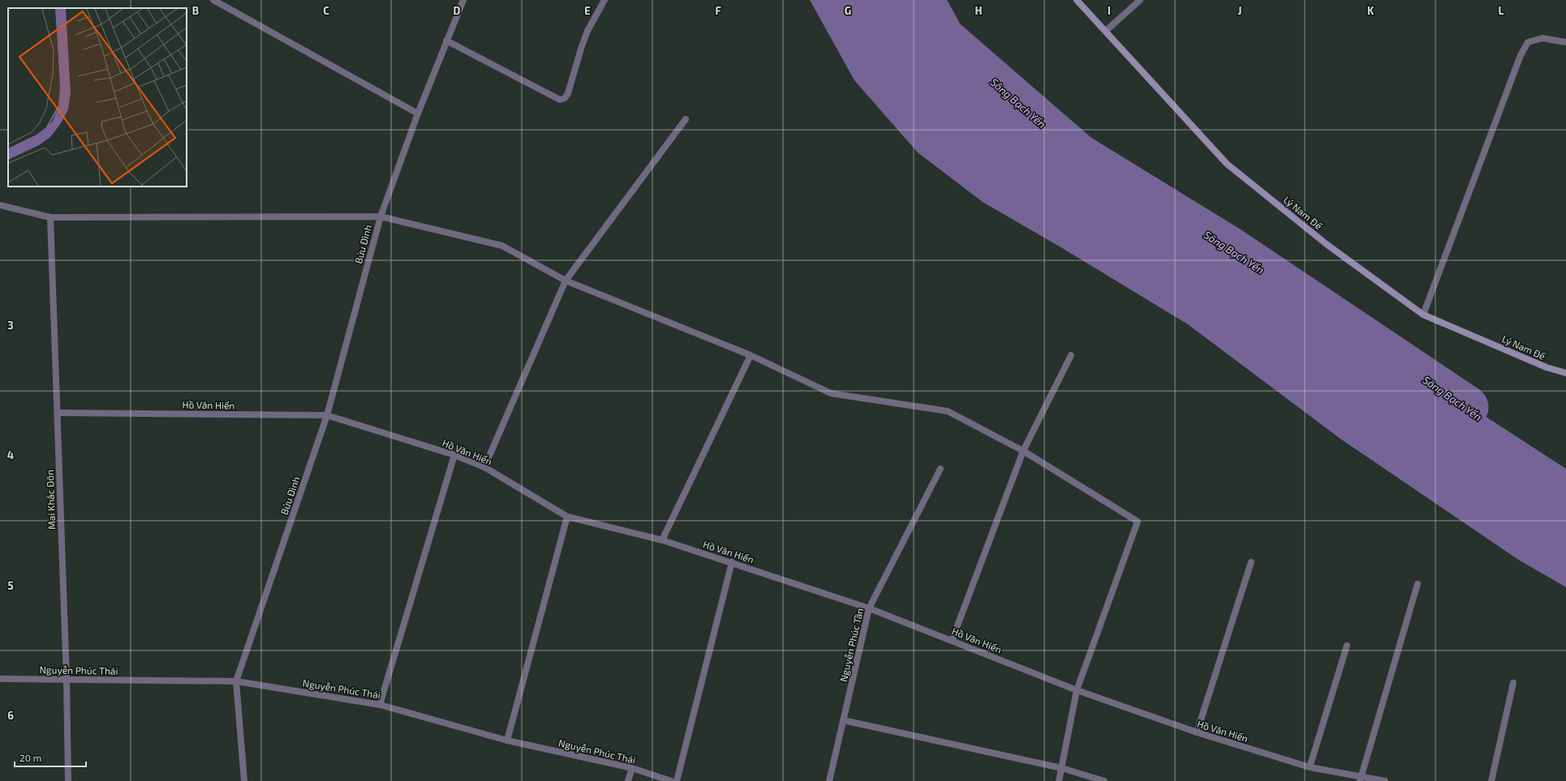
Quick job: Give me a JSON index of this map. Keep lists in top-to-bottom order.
{
  "streets": {
    "street": [
      "Lý Nam Đế",
      "Bửu Đình",
      "Hồ Văn Hiến",
      "Mai Khắc Đôn",
      "Nguyễn Phúc Tần",
      "Nguyễn Phúc Thái"
    ]
  },
  "crossings": [
    ["Bửu Đình", "Hồ Văn Hiến"],
    ["Bửu Đình", "Nguyễn Phúc Thái"],
    ["Hồ Văn Hiến", "Mai Khắc Đôn"],
    ["Hồ Văn Hiến", "Nguyễn Phúc Tần"],
    ["Mai Khắc Đôn", "Nguyễn Phúc Thái"]
  ],
  "water": ["Sông Bạch Yến"],
  "scale_bar": "20 m",
  "grid": {
    "columns": [
      "B",
      "C",
      "D",
      "E",
      "F",
      "G",
      "H",
      "I",
      "J",
      "K",
      "L"
    ],
    "rows": [
      "3",
      "4",
      "5",
      "6"
    ]
  }
}
